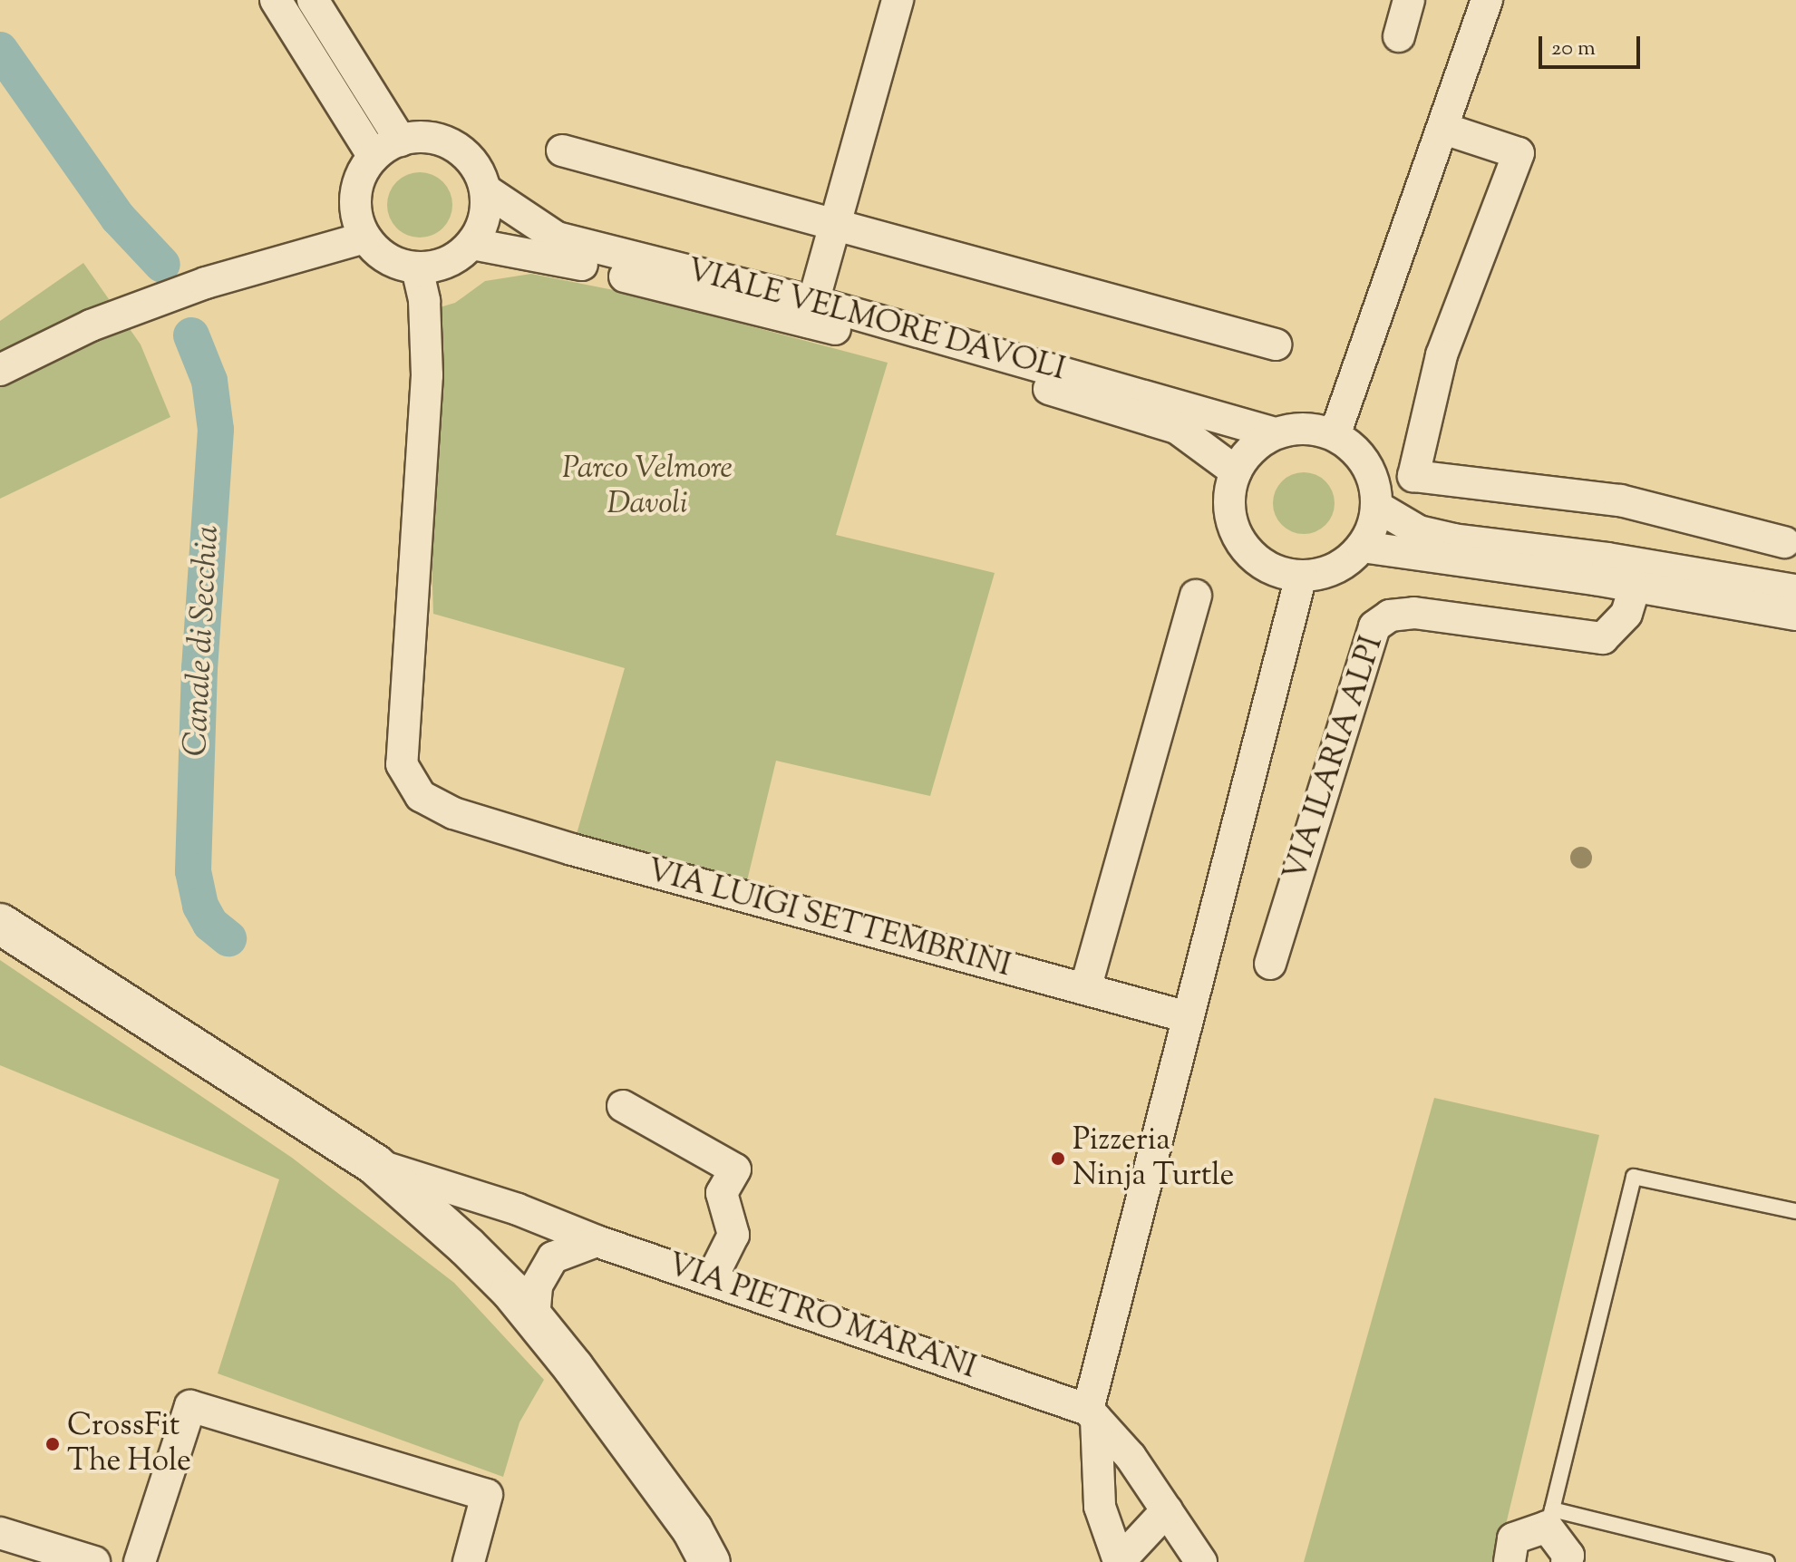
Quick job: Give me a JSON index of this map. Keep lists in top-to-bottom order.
{
  "streets": {
    "street": [
      "VIALE VELMORE DAVOLI",
      "VIA ILARIA ALPI",
      "VIA LUIGI SETTEMBRINI",
      "VIA PIETRO MARANI"
    ]
  },
  "crossings": [
    ["VIALE VELMORE DAVOLI", "VIA LUIGI SETTEMBRINI"]
  ],
  "water": ["Canale di Secchia"],
  "parks": ["Parco Velmore Davoli"],
  "places": ["Pizzeria Ninja Turtle", "CrossFit The Hole"],
  "scale_bar": "20 m"
}
